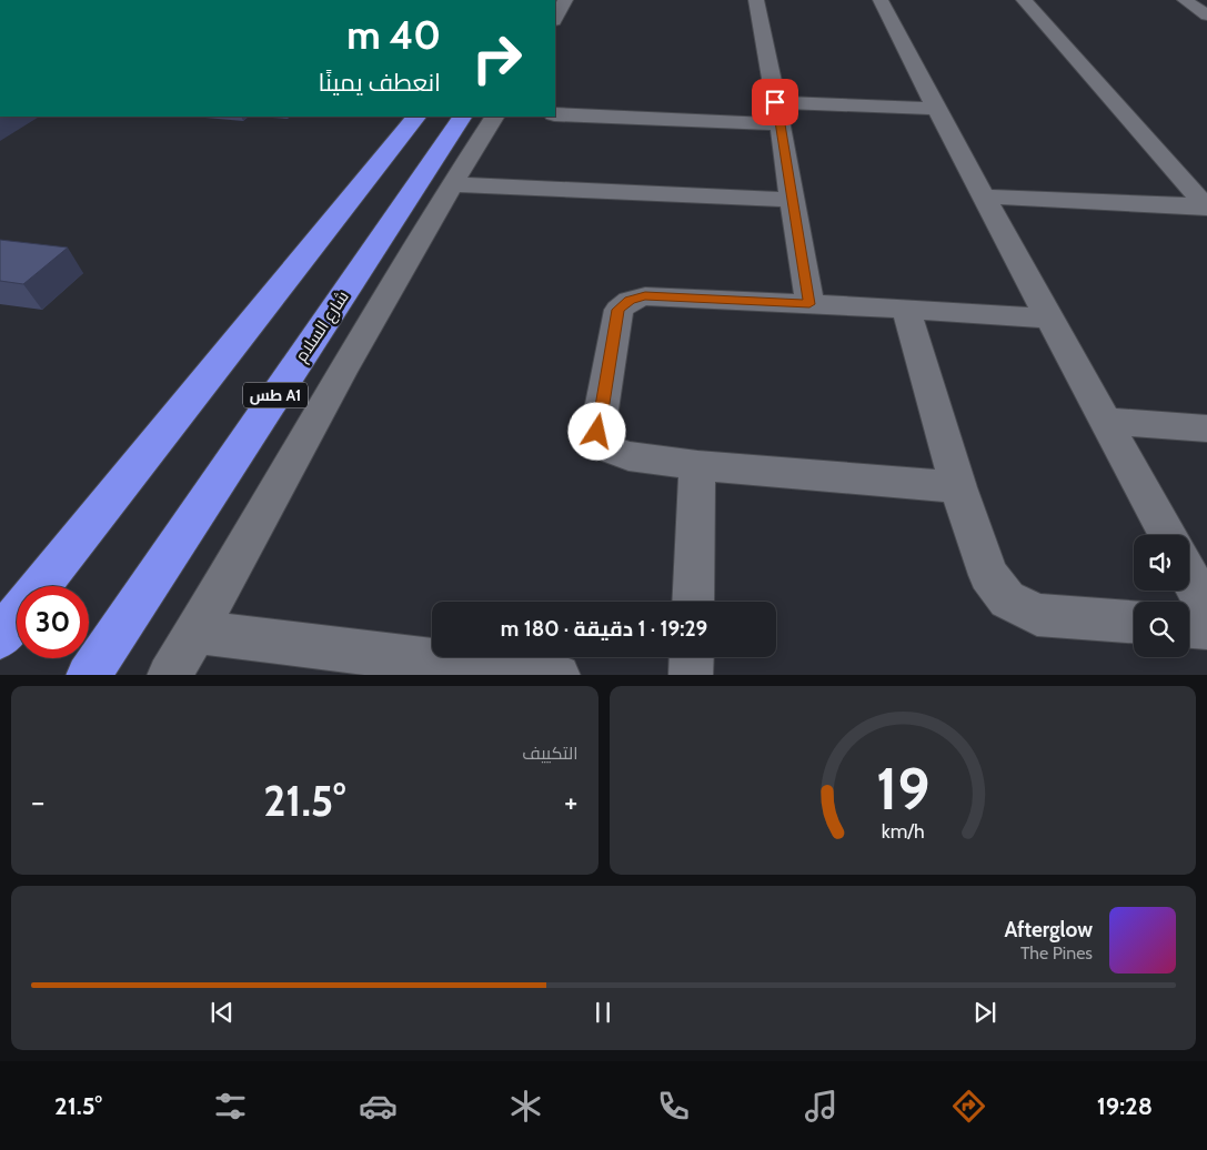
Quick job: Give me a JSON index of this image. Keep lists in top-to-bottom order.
{
  "streets": {
    "highway": ["شارع السلام", "طس A1"]
  },
  "page": {
    "turn": ["40 m", "انعطف يمينًا"],
    "limit": "30",
    "trip": "19:29 · 1 دقيقة · 180 m",
    "tile": "التكييف",
    "heat": ["−", "21.5°", "+"],
    "song": ["Afterglow", "The Pines"],
    "tabs": ["19:28", "21.5°"],
    "gauge": ["19", "km/h"]
  }
}
